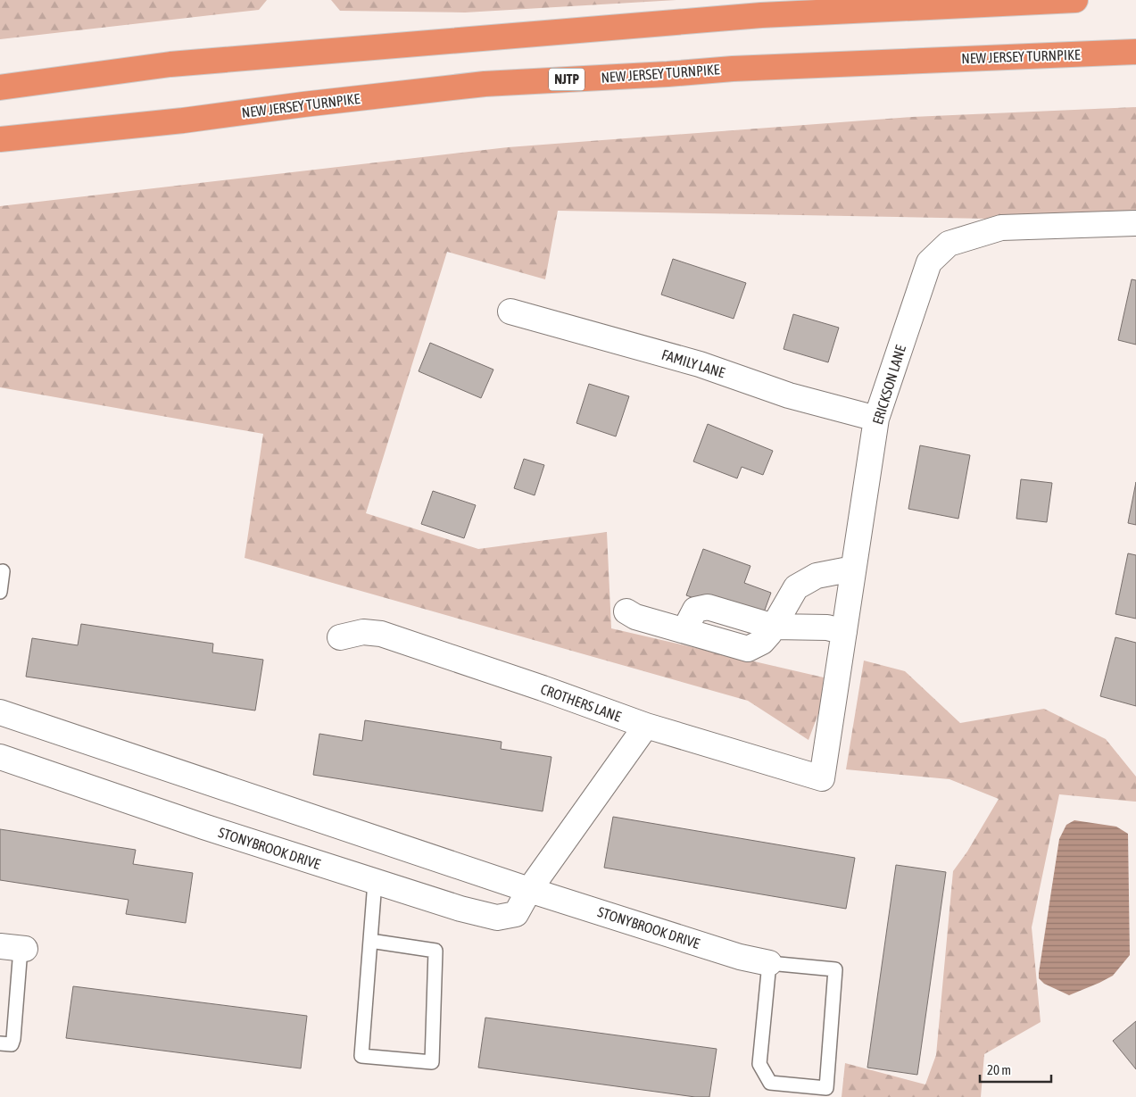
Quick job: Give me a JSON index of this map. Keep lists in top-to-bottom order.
{
  "streets": {
    "highway": ["NEW JERSEY TURNPIKE", "NJTP"],
    "street": [
      "FAMILY LANE",
      "ERICKSON LANE",
      "CROTHERS LANE",
      "STONYBROOK DRIVE"
    ]
  },
  "crossings": [
    ["FAMILY LANE", "ERICKSON LANE"],
    ["ERICKSON LANE", "CROTHERS LANE"]
  ],
  "scale_bar": "20 m"
}
